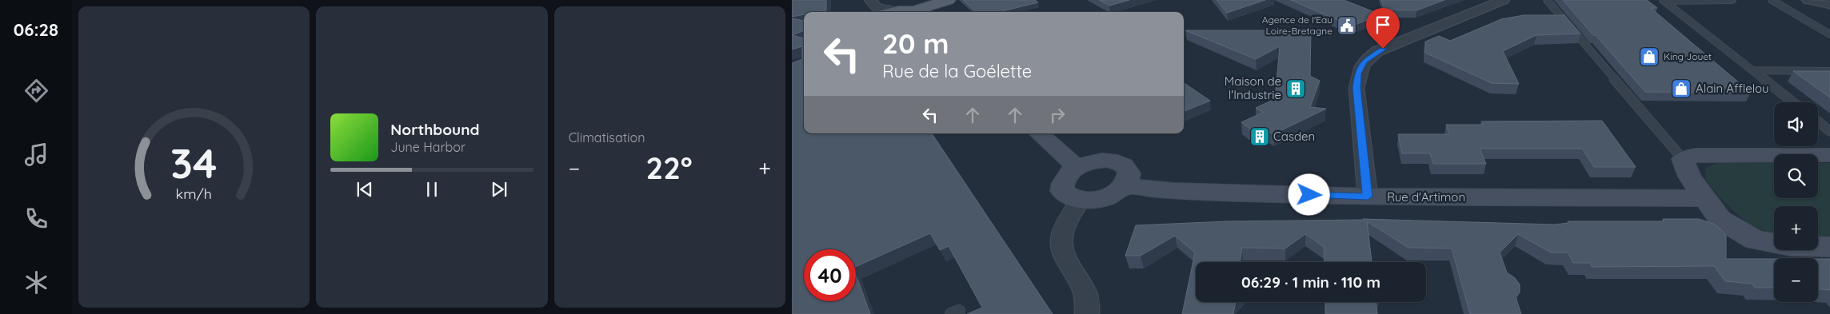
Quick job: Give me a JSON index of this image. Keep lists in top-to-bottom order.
{
  "streets": {
    "street": ["Rue d'Artimon"]
  },
  "places": {
    "public building": ["Agence de l'Eau Loire-Bretagne"],
    "shop": ["King Jouet", "Alain Afflelou"],
    "building": ["Maison de l'Industrie", "Casden"]
  },
  "page": {
    "tabs": "06:28",
    "tile": "Climatisation",
    "turn": ["20 m", "Rue de la Goélette"],
    "map_buttons": ["+", "−"],
    "song": ["Northbound", "June Harbor"],
    "heat": ["−", "22°", "+"],
    "limit": "40",
    "trip": "06:29 · 1 min · 110 m",
    "gauge": ["34", "km/h"]
  }
}
